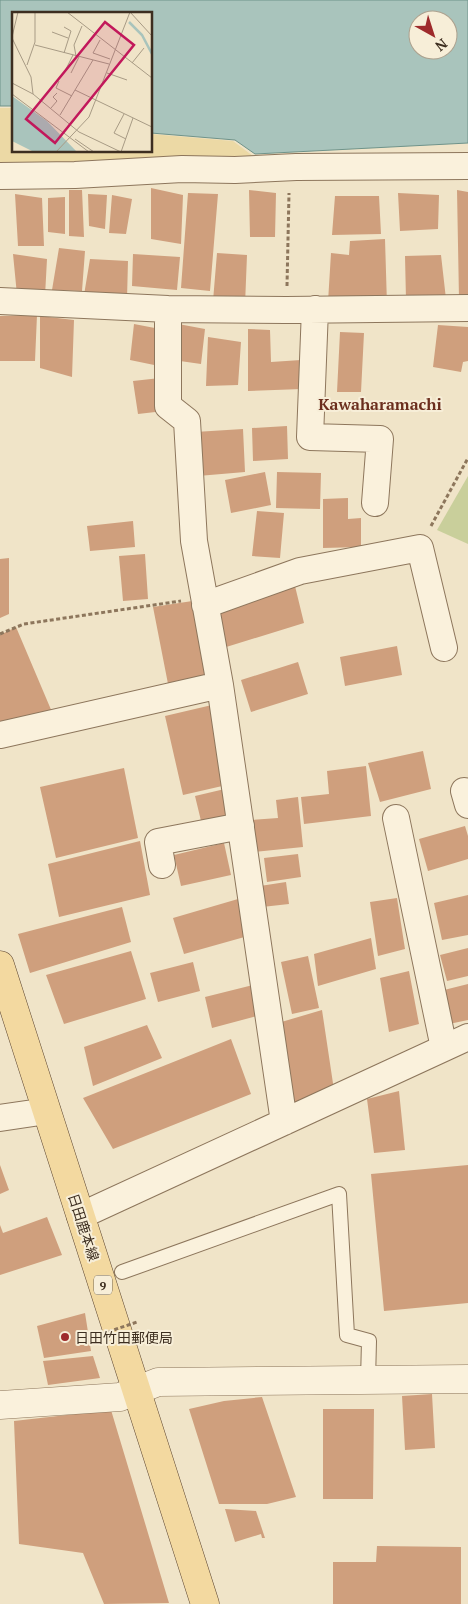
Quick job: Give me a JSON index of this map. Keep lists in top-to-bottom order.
{
  "streets": {
    "main road": ["日田鹿本線", "9"]
  },
  "districts": ["Kawaharamachi"],
  "places": ["日田竹田郵便局"],
  "north": "bottom right"
}
